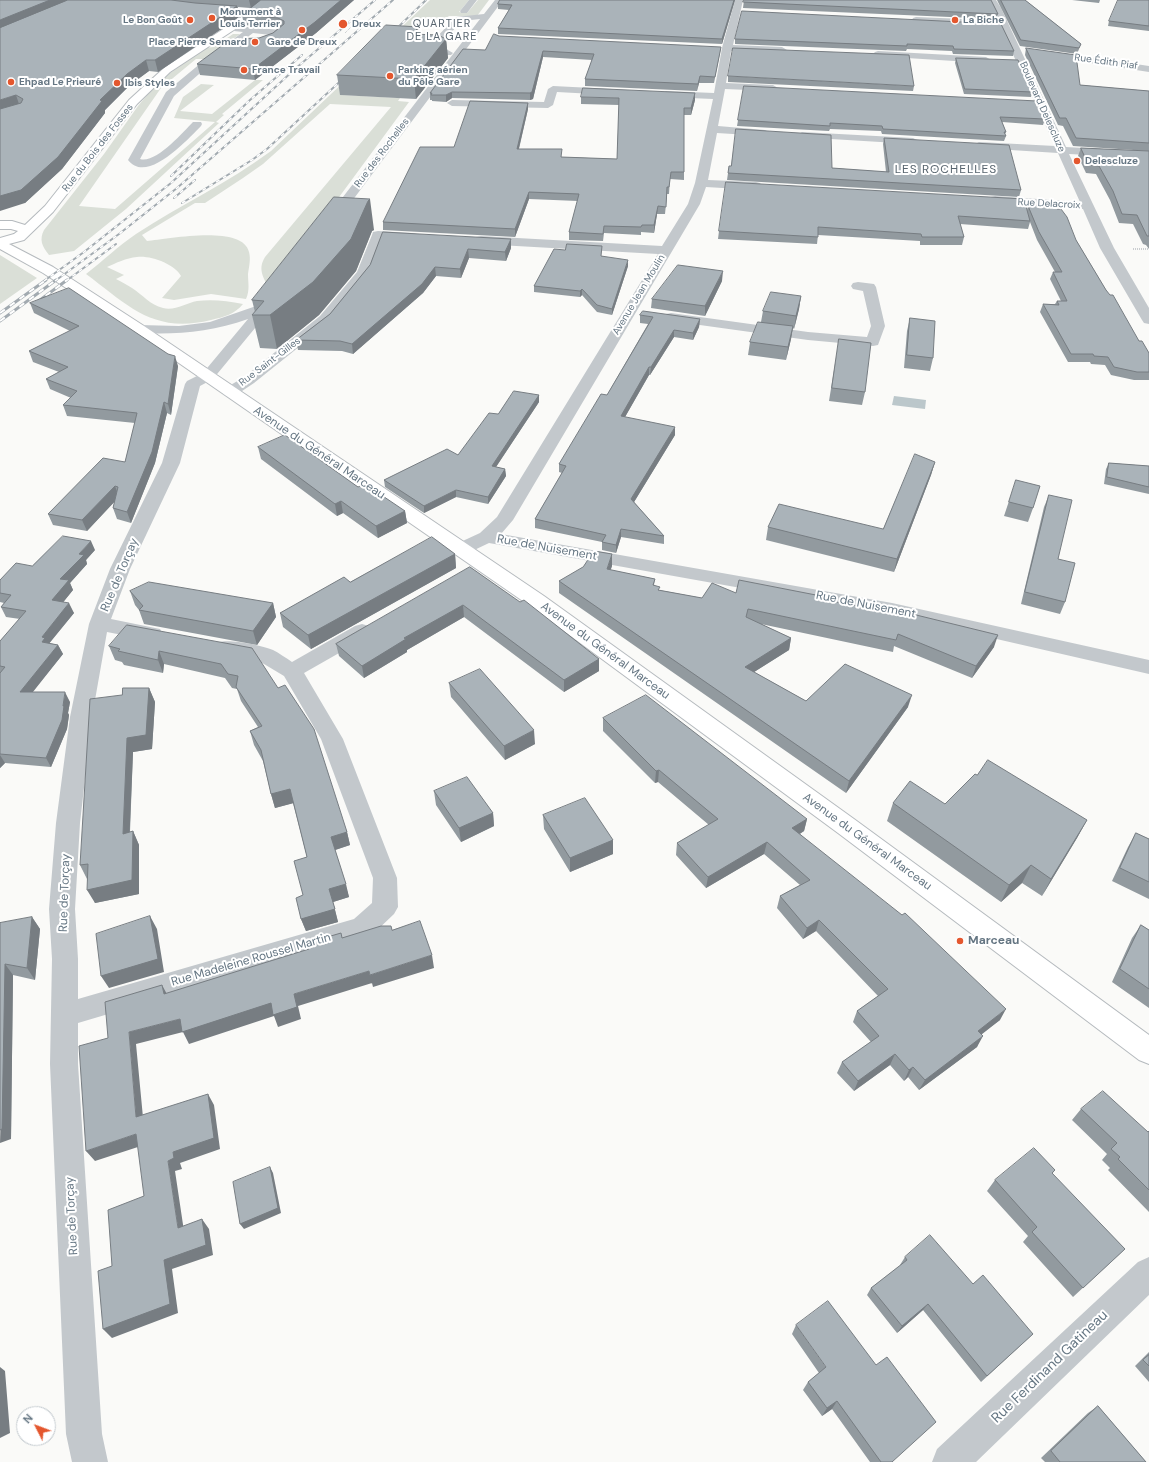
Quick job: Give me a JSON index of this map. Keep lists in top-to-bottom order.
{
  "streets": {
    "main road": ["Rue du Bois des Fosses", "Avenue du Général Marceau"],
    "street": [
      "Rue Édith Piaf",
      "Boulevard Delescluze",
      "Rue des Rochelles",
      "Rue Delacroix",
      "Avenue Jean Moulin",
      "Rue Saint-Gilles",
      "Rue de Nuisement",
      "Rue de Torçay",
      "Rue Madeleine Roussel Martin",
      "Rue Ferdinand Gatineau"
    ]
  },
  "crossings": [
    ["Rue Édith Piaf", "Boulevard Delescluze"],
    ["Boulevard Delescluze", "Rue Delacroix"],
    ["Rue du Bois des Fosses", "Avenue du Général Marceau"],
    ["Avenue Jean Moulin", "Avenue du Général Marceau"],
    ["Avenue Jean Moulin", "Rue de Nuisement"],
    ["Rue Saint-Gilles", "Avenue du Général Marceau"],
    ["Avenue du Général Marceau", "Rue de Torçay"],
    ["Rue de Torçay", "Rue Madeleine Roussel Martin"]
  ],
  "districts": ["QUARTIER DE LA GARE", "LES ROCHELLES"],
  "places": [
    "Monument à Louis Terrier",
    "Le Bon Goût",
    "La Biche",
    "Dreux",
    "Gare de Dreux",
    "Place Pierre Semard",
    "France Travail",
    "Parking aérien du Pôle Gare",
    "Ehpad Le Prieuré",
    "Ibis Styles",
    "Delescluze",
    "Marceau"
  ],
  "north": "top left"
}
